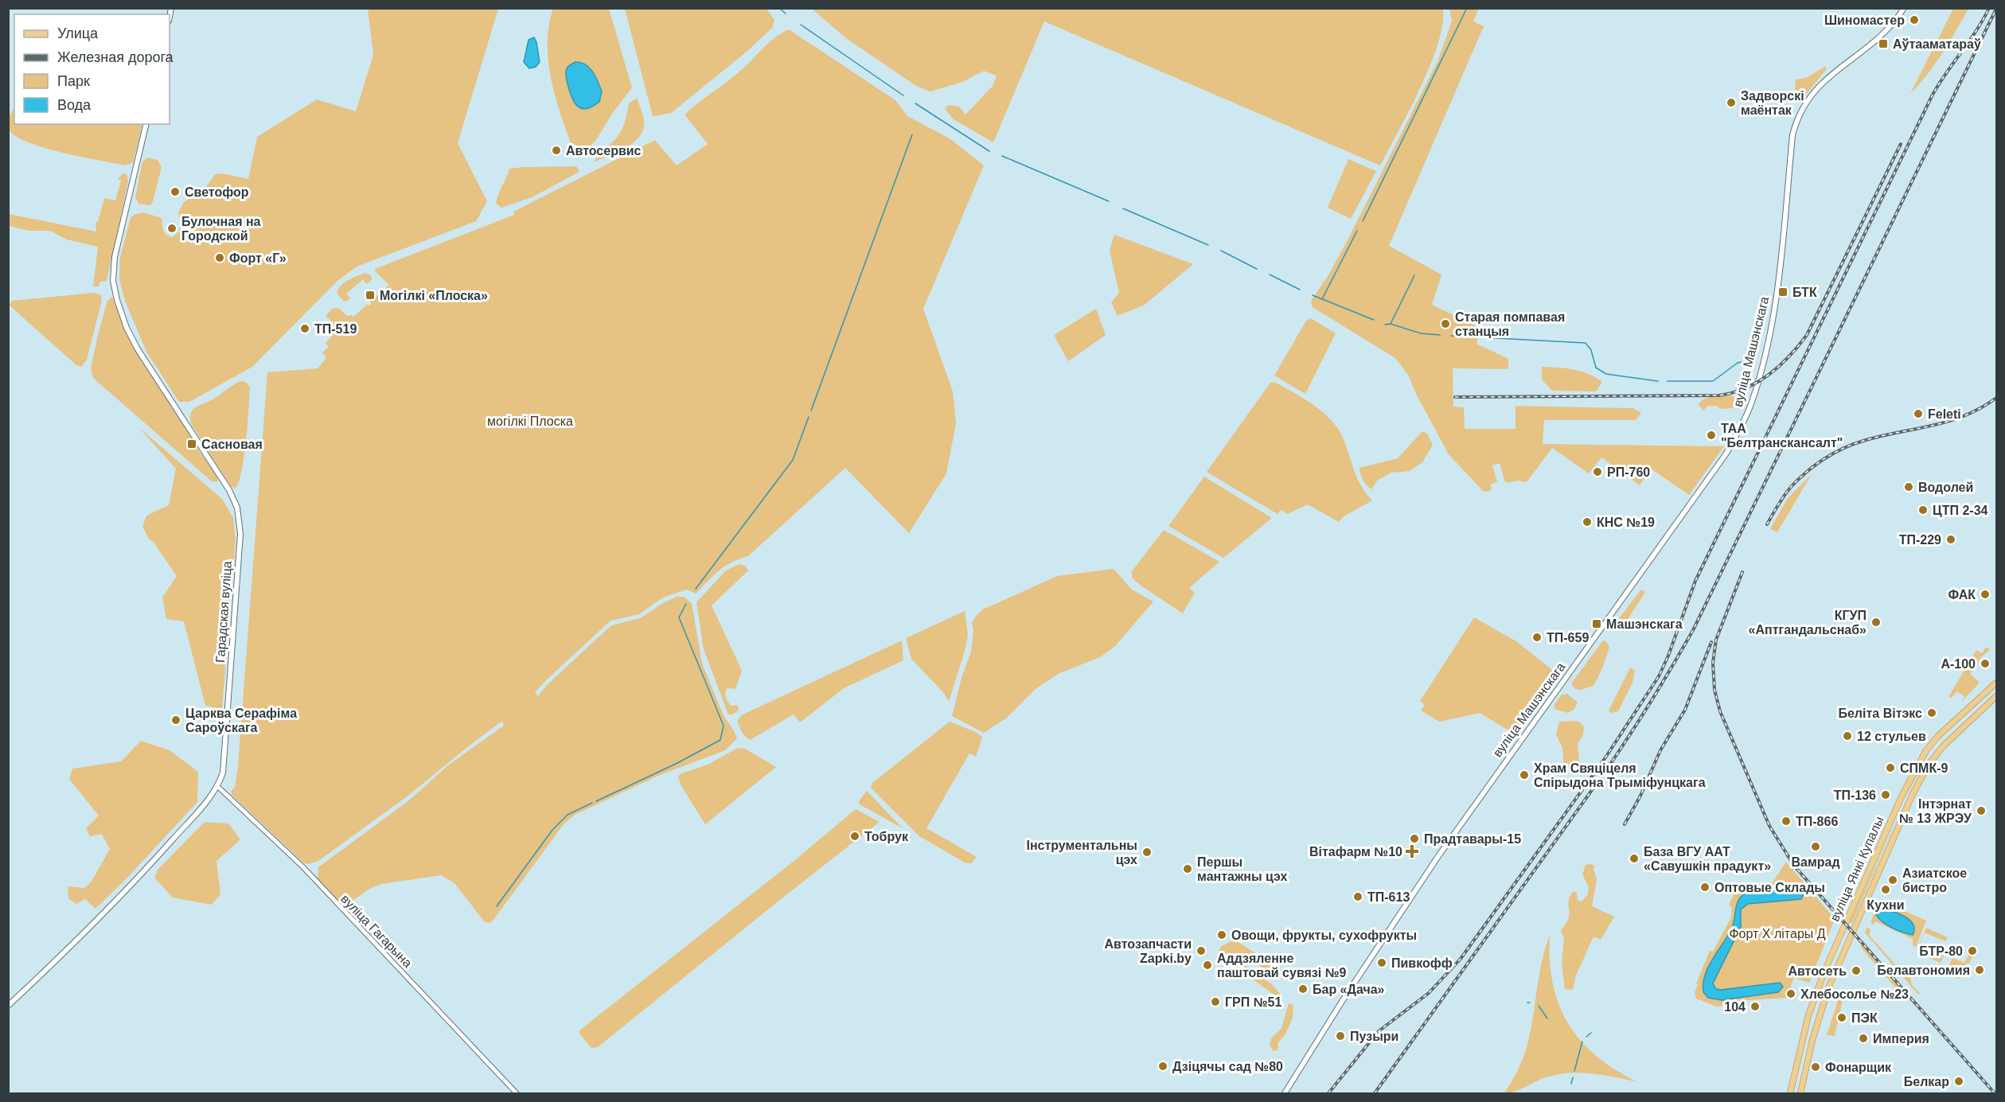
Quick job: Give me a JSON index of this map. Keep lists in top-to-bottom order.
{
  "streets": {
    "main road": ["вуліца Машэнскага", "Гарадская вуліца", "вуліца Янкі Купалы"],
    "street": ["вуліца Гагарына"]
  },
  "crossings": [
    ["Гарадская вуліца", "вуліца Гагарына"]
  ],
  "parks": ["могілкі Плоска", "Форт X літары Д"],
  "places": {
    "other": [
      "Шиномастер",
      "Задворскі маёнтак",
      "Автосервис",
      "Светофор",
      "Булочная на Городской",
      "Форт «Г»",
      "Старая помпавая станцыя",
      "ТП-519",
      "Feleti",
      "ТАА \"Белтранскансалт\"",
      "РП-760",
      "Водолей",
      "ЦТП 2-34",
      "КНС №19",
      "ТП-229",
      "ФАК",
      "КГУП «Аптгандальснаб»",
      "ТП-659",
      "A-100",
      "Беліта Вітэкс",
      "Царква Серафіма Сароўскага",
      "12 стульев",
      "СПМК-9",
      "Храм Свяціцеля Спірыдона Трыміфунцкага",
      "ТП-136",
      "Інтэрнат № 13 ЖРЭУ",
      "ТП-866",
      "Тобрук",
      "Прадтавары-15",
      "Вамрад",
      "Інструментальны цэх",
      "База ВГУ ААТ «Савушкін прадукт»",
      "Першы мантажны цэх",
      "Азиатское бистро",
      "Оптовые Склады",
      "Кухни",
      "ТП-613",
      "Овощи, фрукты, сухофрукты",
      "Автозапчасти Zapki.by",
      "БТР-80",
      "Пивкофф",
      "Аддзяленне паштовай сувязі №9",
      "Белавтономия",
      "Автосеть",
      "Бар «Дача»",
      "Хлебосолье №23",
      "ГРП №51",
      "104",
      "ПЭК",
      "Пузыри",
      "Империя",
      "Дзіцячы сад №80",
      "Фонарщик",
      "Белкар"
    ],
    "transit": [
      "Аўтааматараў",
      "БТК",
      "Могілкі «Плоска»",
      "Сасновая",
      "Машэнскага"
    ],
    "health": ["Вітафарм №10"]
  },
  "legend": [
    "Улица",
    "Железная дорога",
    "Парк",
    "Вода"
  ]
}
